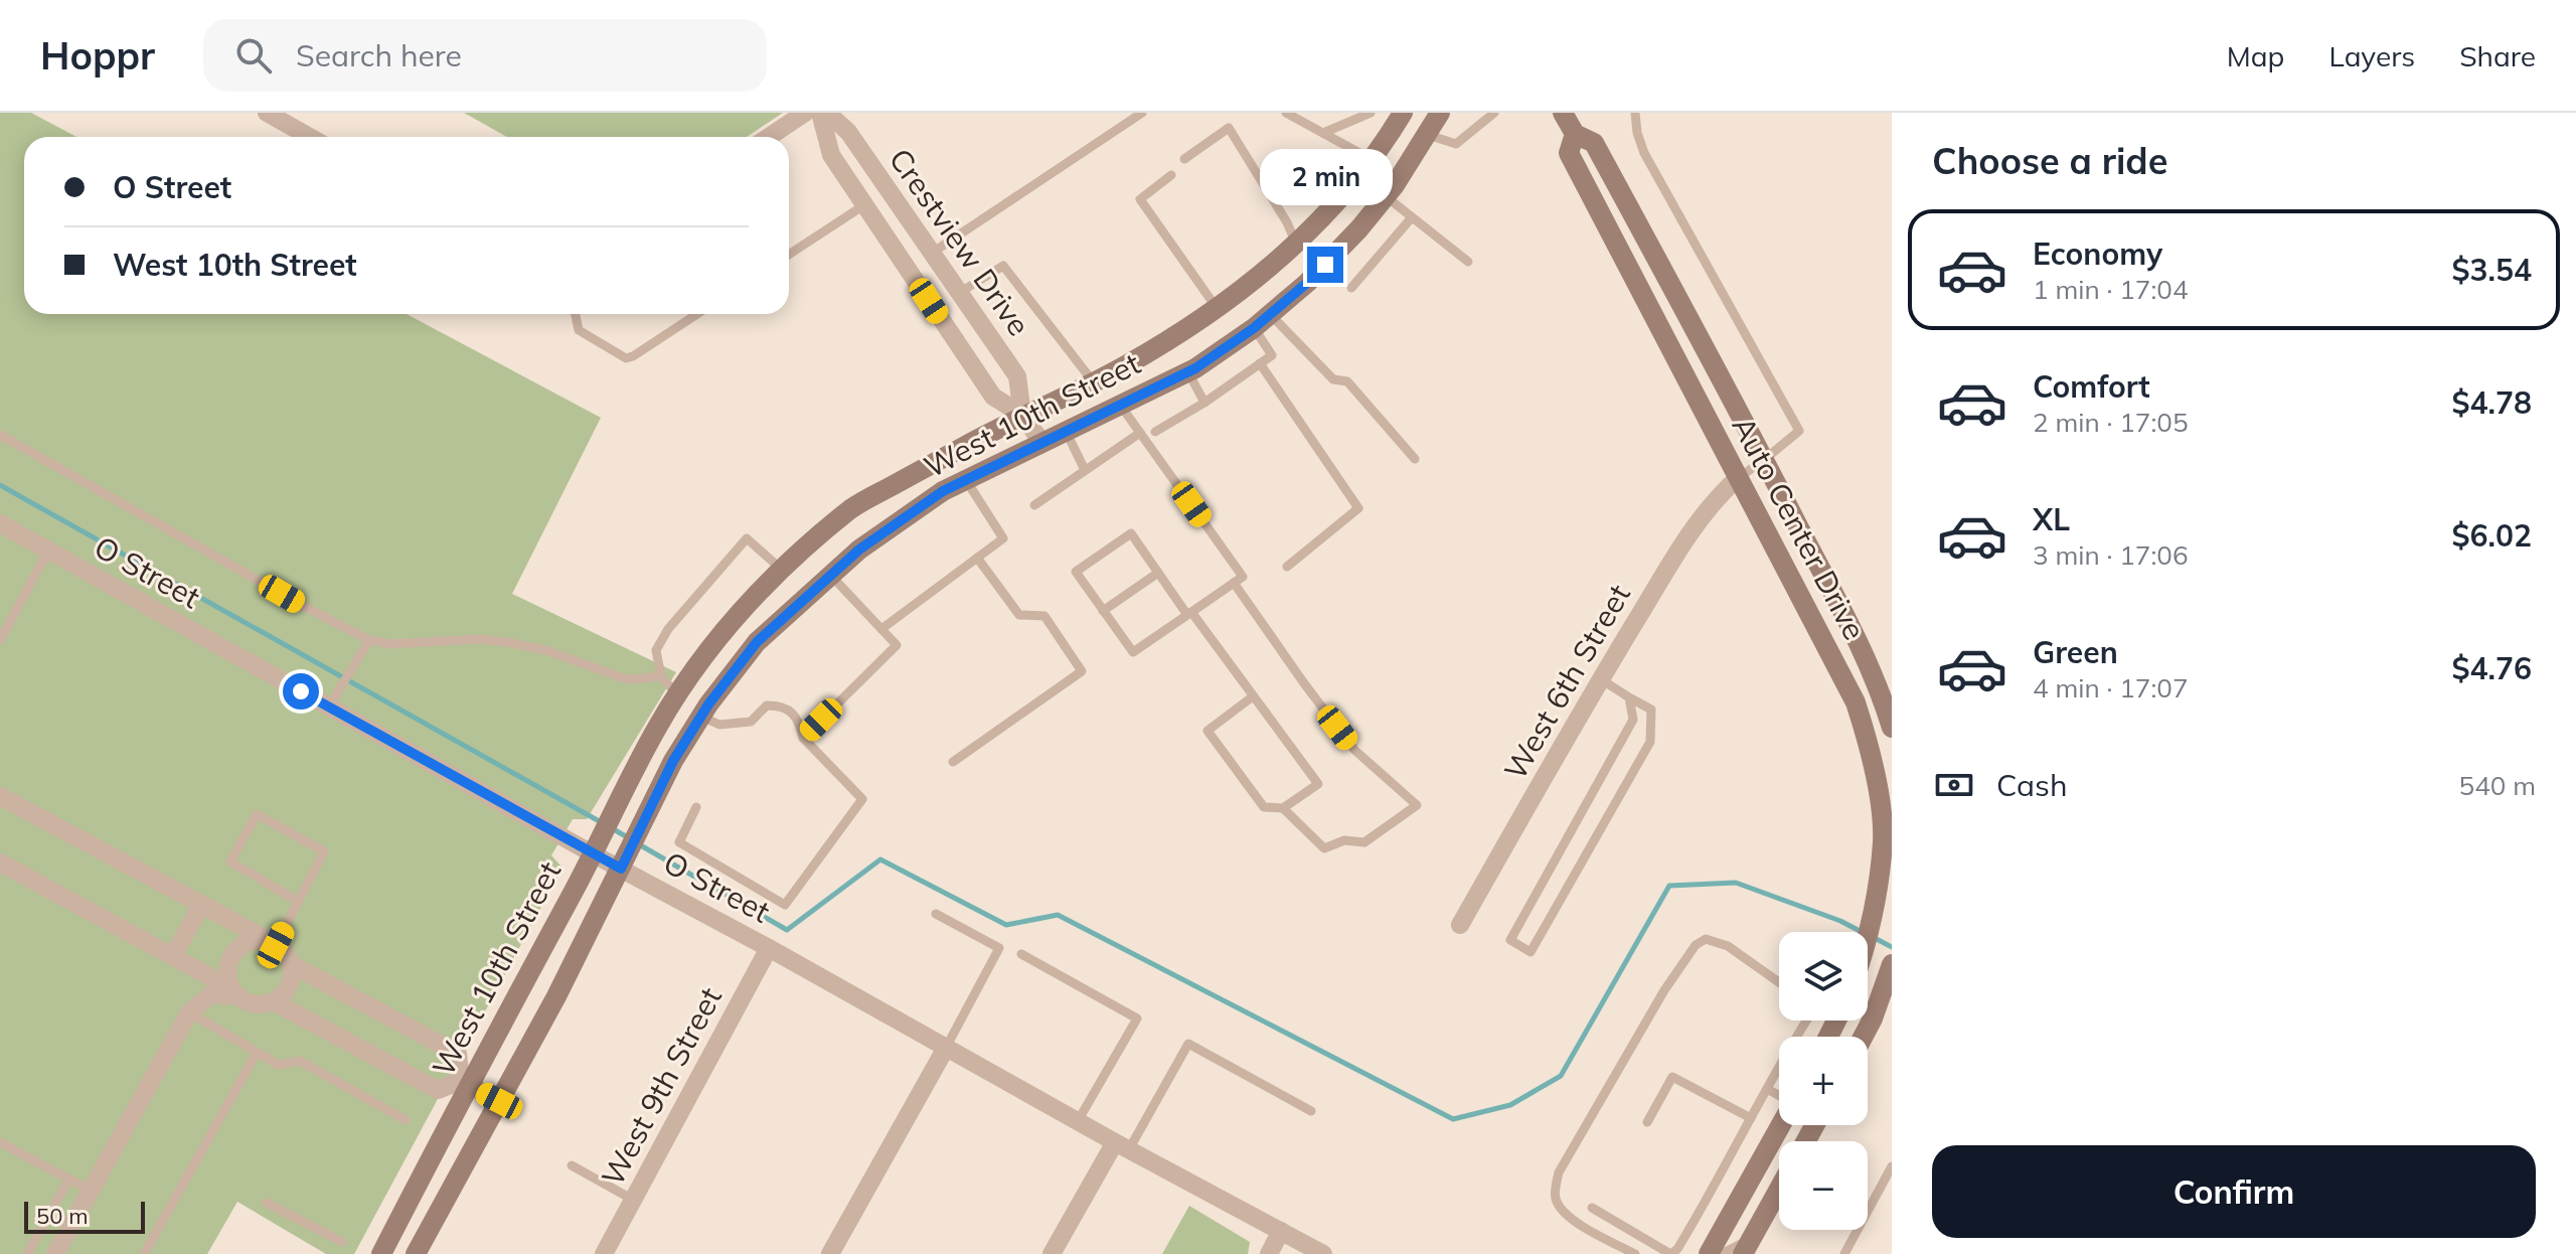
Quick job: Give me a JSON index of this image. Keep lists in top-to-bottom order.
{
  "streets": {
    "main road": ["West 10th Street", "Auto Center Drive"],
    "street": [
      "Crestview Drive",
      "O Street",
      "West 6th Street",
      "West 9th Street"
    ]
  },
  "crossings": [
    ["Crestview Drive", "West 10th Street"],
    ["West 10th Street", "O Street"],
    ["Auto Center Drive", "West 6th Street"],
    ["O Street", "West 9th Street"]
  ],
  "scale_bar": "50 m",
  "page": {
    "header": "Hoppr",
    "search": "Search here",
    "nav": ["Map", "Layers", "Share"],
    "heading": "Choose a ride",
    "banner": ["O Street", "West 10th Street"],
    "bubble": "2 min",
    "list": [
      {
        "name": "Economy",
        "note": "1 min · 17:04",
        "value": "$3.54"
      },
      {
        "name": "Comfort",
        "note": "2 min · 17:05",
        "value": "$4.78"
      },
      {
        "name": "XL",
        "note": "3 min · 17:06",
        "value": "$6.02"
      },
      {
        "name": "Green",
        "note": "4 min · 17:07",
        "value": "$4.76"
      }
    ],
    "pay": ["Cash", "540 m"],
    "map_buttons": ["+", "−"],
    "buttons": "Confirm",
    "scale": "50 m"
  }
}
